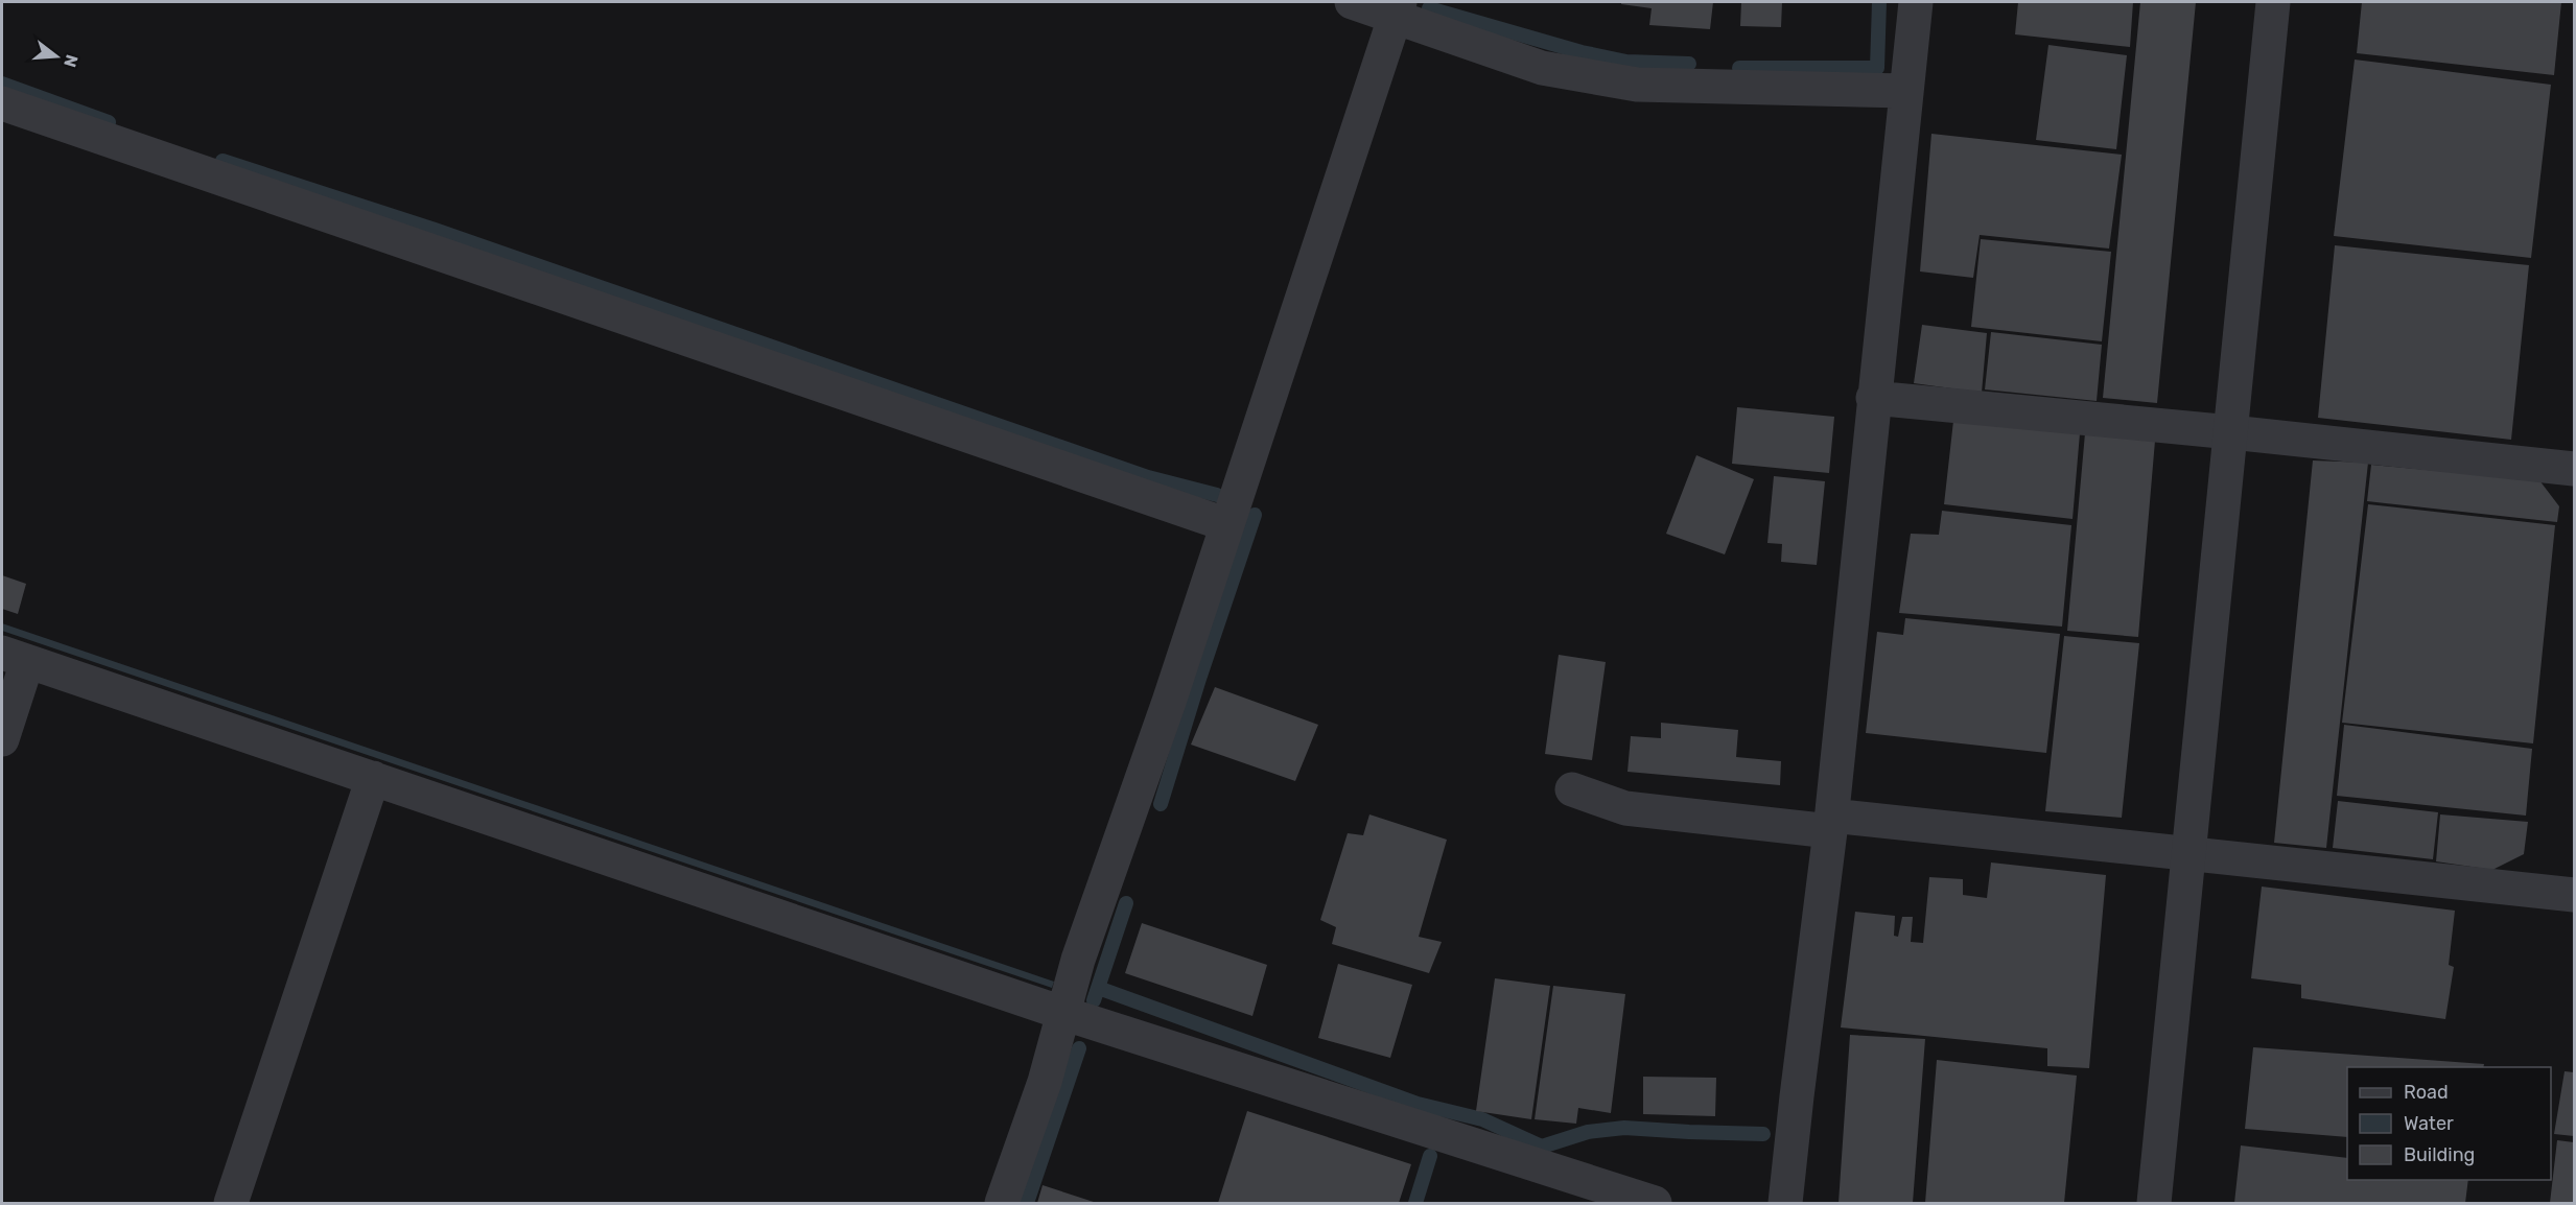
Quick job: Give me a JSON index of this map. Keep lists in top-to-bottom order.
{
  "legend": ["Road", "Water", "Building"],
  "north": "right"
}
